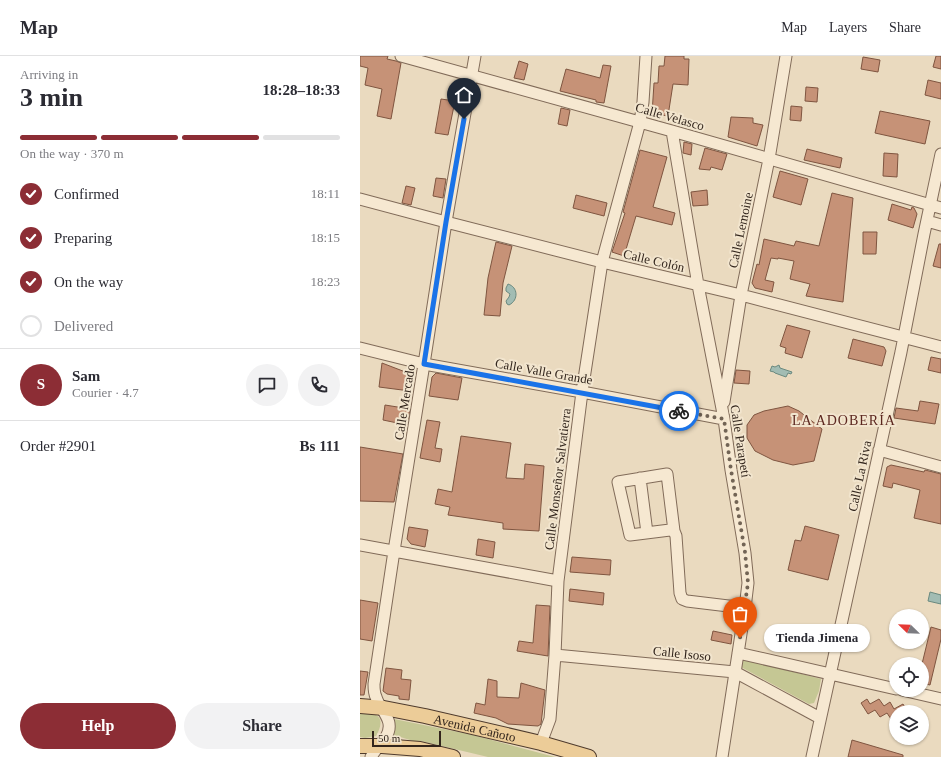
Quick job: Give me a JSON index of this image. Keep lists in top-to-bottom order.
{
  "streets": {
    "main road": ["Avenida Cañoto"],
    "street": [
      "Calle Velasco",
      "Calle Lemoine",
      "Calle Colón",
      "Calle Valle Grande",
      "Calle Mercado",
      "Calle Parapetí",
      "Calle La Riva",
      "Calle Monseñor Salvatierra",
      "Calle Isoso"
    ]
  },
  "crossings": [
    ["Calle Velasco", "Calle Lemoine"],
    ["Calle Velasco", "Calle Mercado"],
    ["Calle Velasco", "Calle Parapetí"],
    ["Calle Velasco", "Calle La Riva"],
    ["Calle Velasco", "Calle Monseñor Salvatierra"],
    ["Calle Lemoine", "Calle Colón"],
    ["Calle Lemoine", "Calle Valle Grande"],
    ["Calle Lemoine", "Calle Parapetí"],
    ["Calle Colón", "Calle Mercado"],
    ["Calle Colón", "Calle Parapetí"],
    ["Calle Colón", "Calle La Riva"],
    ["Calle Colón", "Calle Monseñor Salvatierra"],
    ["Calle Valle Grande", "Calle Mercado"],
    ["Calle Valle Grande", "Calle Parapetí"],
    ["Calle Valle Grande", "Calle Monseñor Salvatierra"],
    ["Calle Mercado", "Avenida Cañoto"],
    ["Calle Parapetí", "Calle Isoso"],
    ["Calle La Riva", "Calle Isoso"],
    ["Calle Monseñor Salvatierra", "Calle Isoso"],
    ["Calle Monseñor Salvatierra", "Avenida Cañoto"]
  ],
  "districts": ["LA ADOBERÍA"],
  "places": ["Tienda Jimena"],
  "scale_bar": "50 m",
  "north": "top left",
  "page": {
    "header": "Map",
    "nav": ["Map", "Layers", "Share"],
    "heading": ["3 min", "Arriving in", "18:28–18:33"],
    "panel": [
      "Sam",
      "Courier · 4.7",
      "Order #2901",
      "Bs 111"
    ],
    "bar": "On the way · 370 m",
    "list": [
      ["Confirmed", "18:11"],
      ["Preparing", "18:15"],
      ["On the way", "18:23"],
      "Delivered"
    ],
    "round": "S",
    "bubble": "Tienda Jimena",
    "buttons": ["Help", "Share"],
    "scale": "50 m"
  }
}
